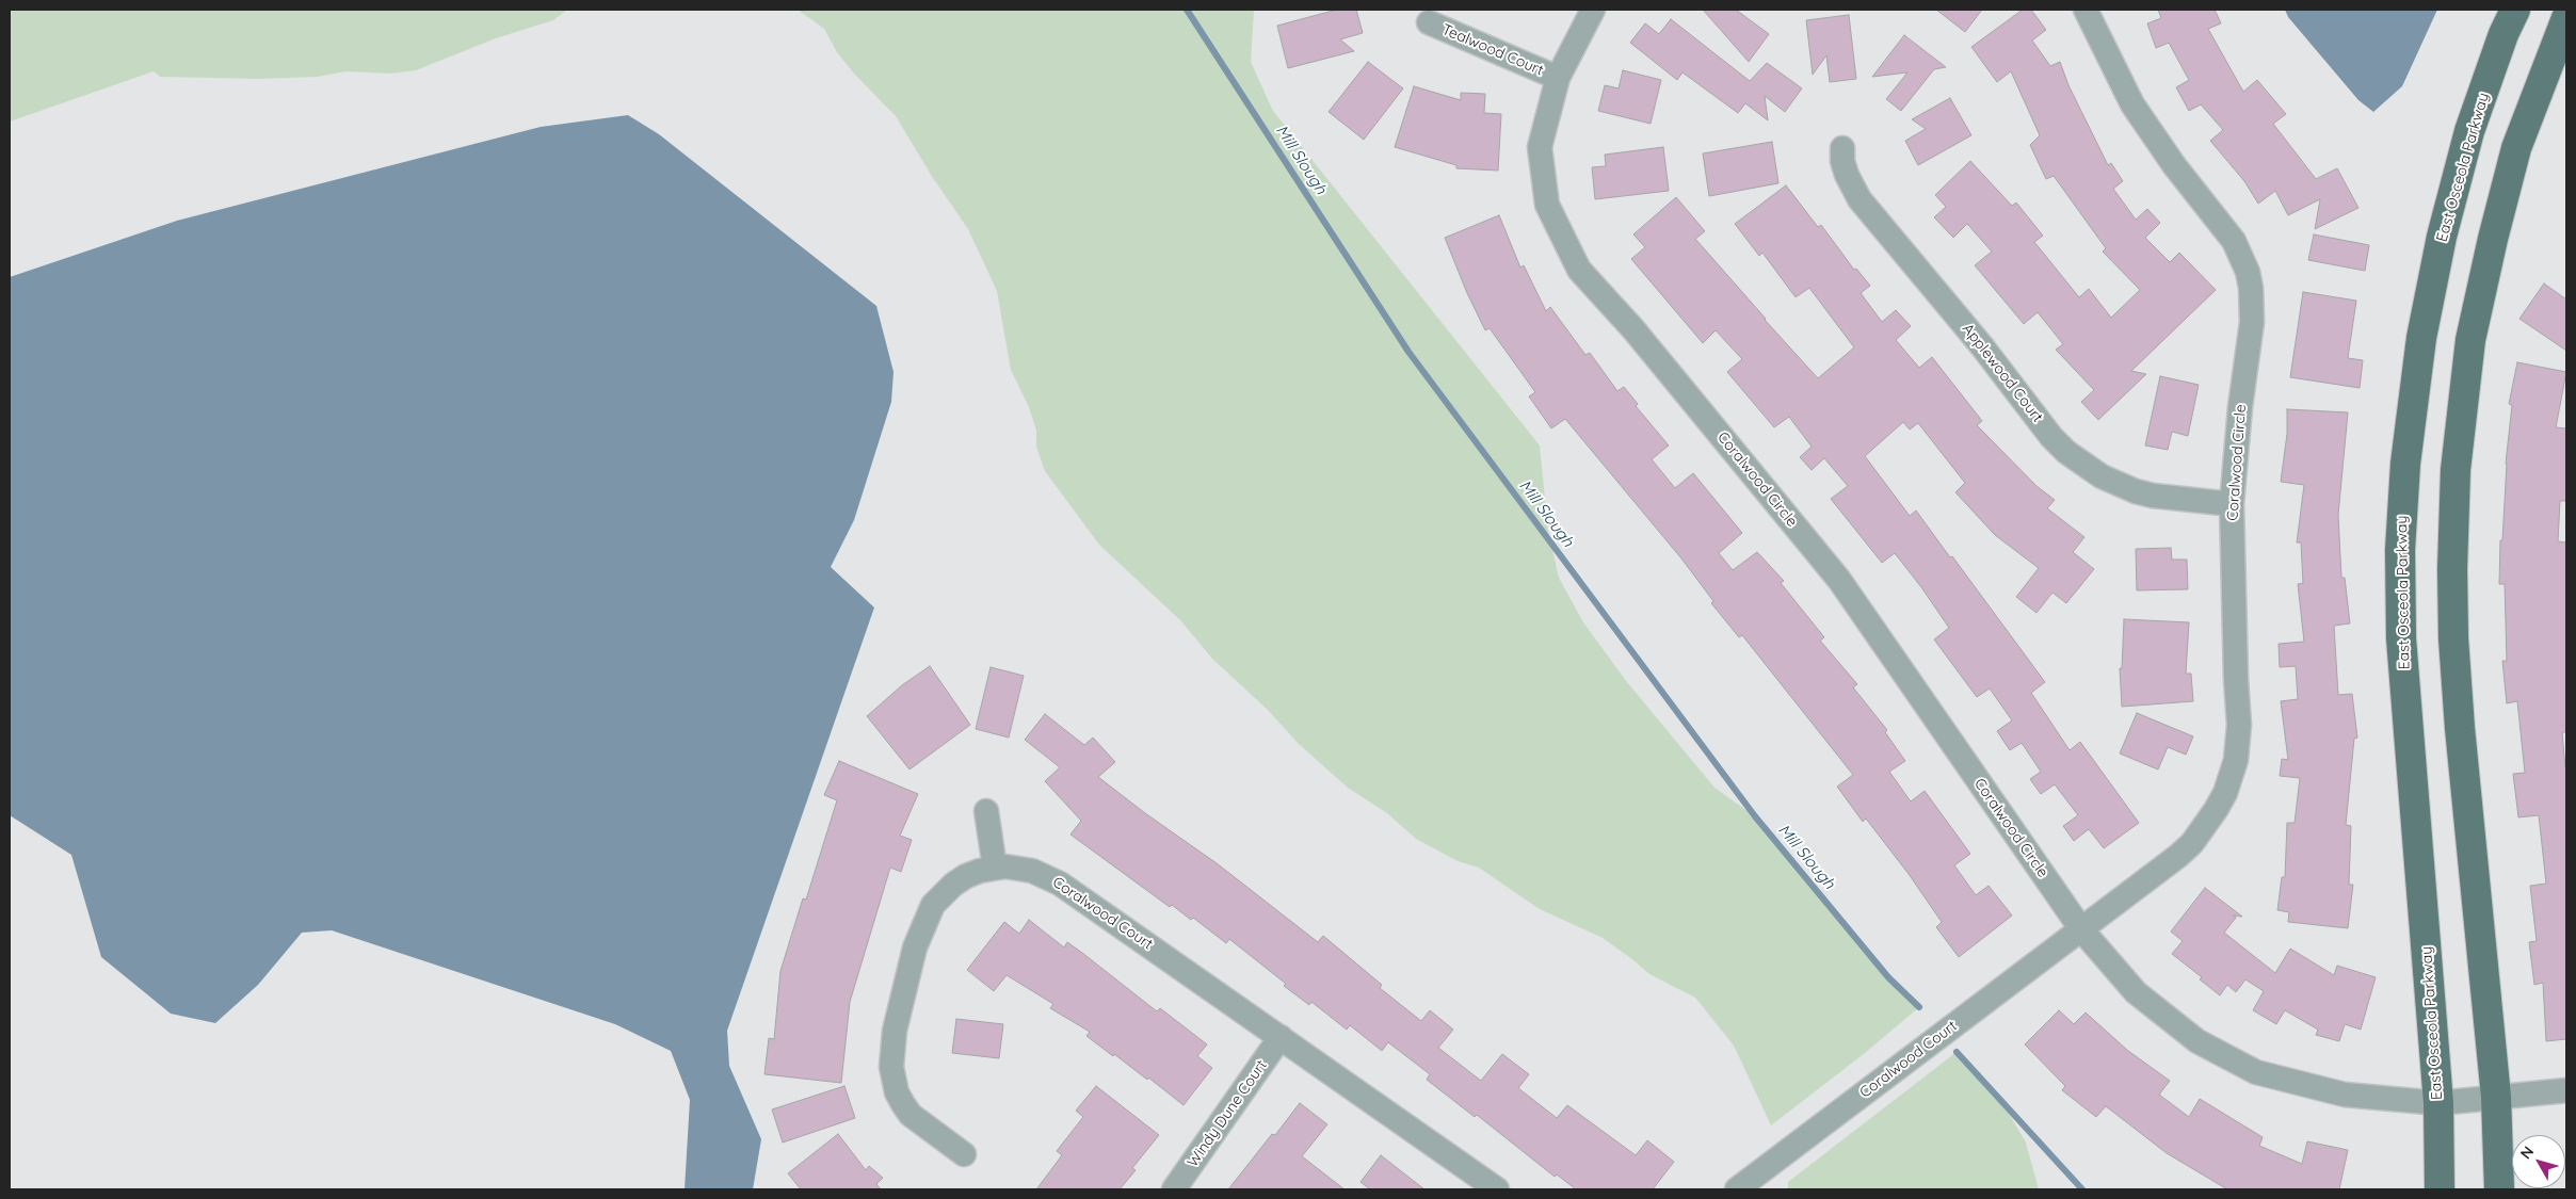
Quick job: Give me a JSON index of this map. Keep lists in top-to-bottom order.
{
  "streets": {
    "main road": ["East Osceola Parkway"],
    "street": [
      "Tealwood Court",
      "Applewood Court",
      "Coralwood Circle",
      "Coralwood Court",
      "Windy Dune Court"
    ]
  },
  "crossings": [
    ["Tealwood Court", "Coralwood Circle"],
    ["East Osceola Parkway", "Coralwood Circle"],
    ["Applewood Court", "Coralwood Circle"],
    ["Coralwood Circle", "Coralwood Court"],
    ["Coralwood Court", "Windy Dune Court"]
  ],
  "water": ["Mill Slough"],
  "north": "top left"
}
